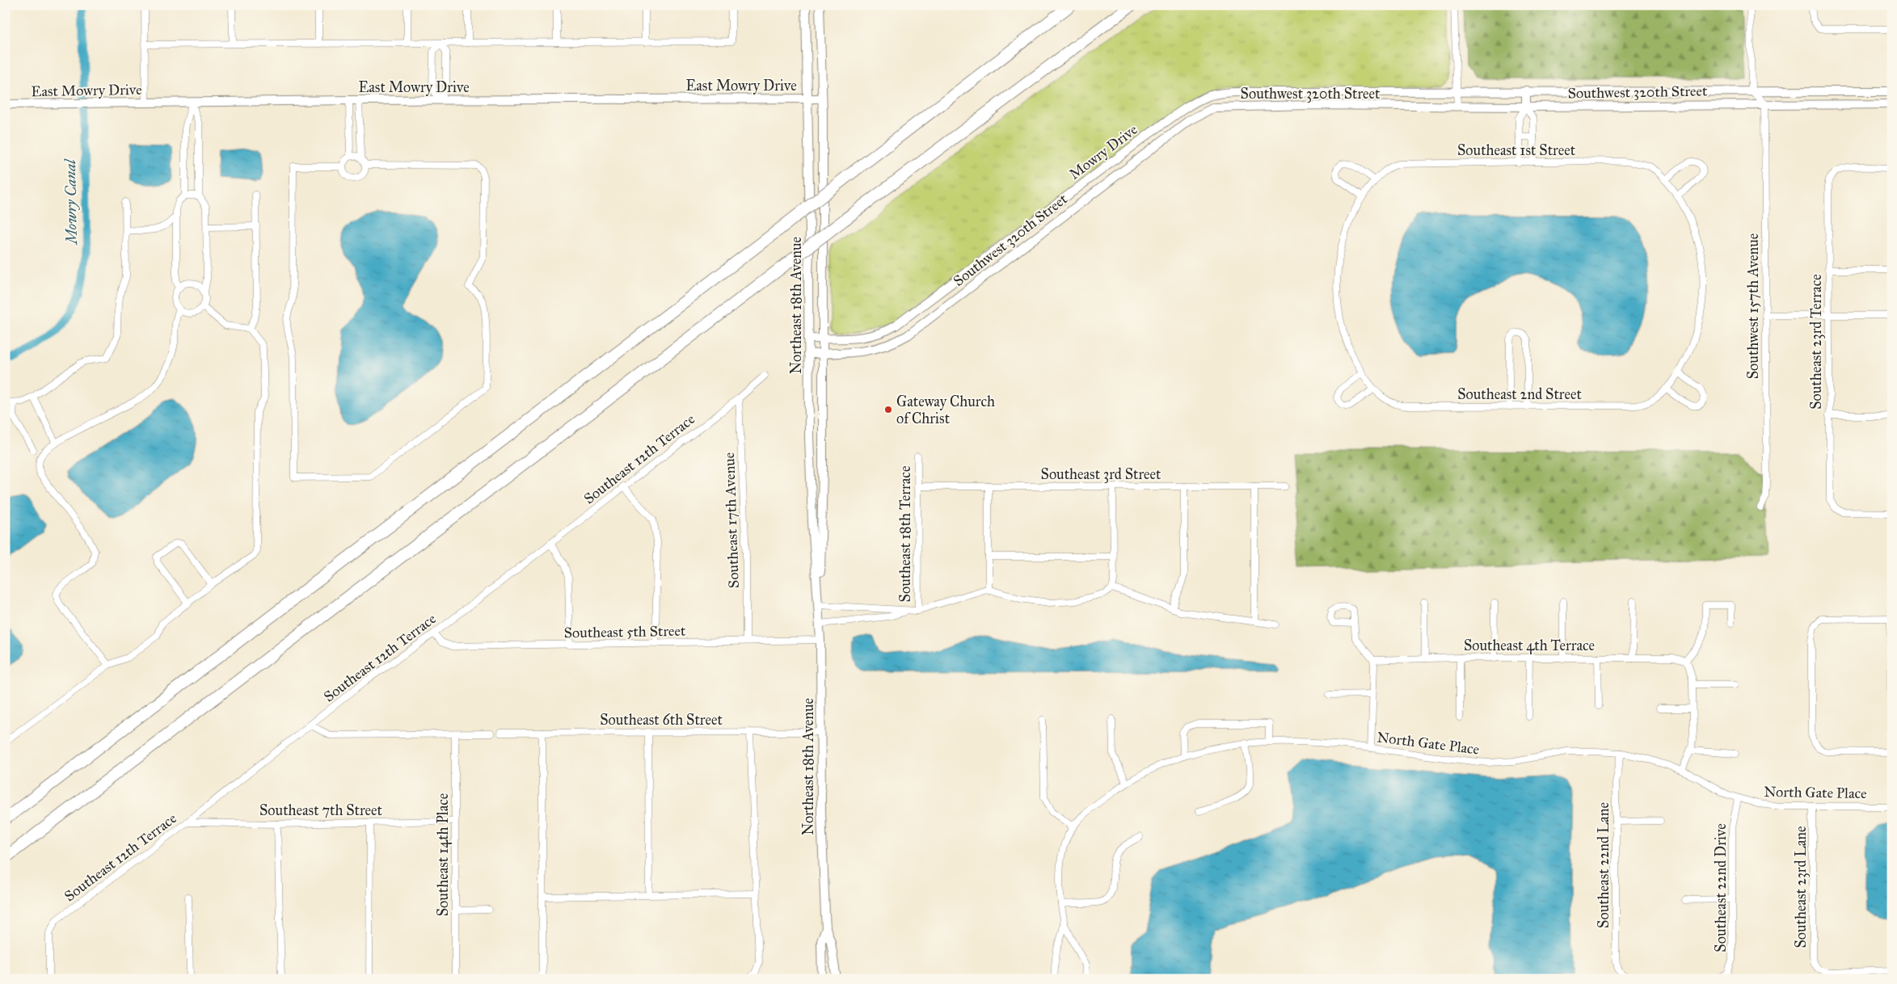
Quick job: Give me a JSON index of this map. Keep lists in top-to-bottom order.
{
  "streets": {
    "street": [
      "East Mowry Drive",
      "Southwest 320th Street",
      "Southeast 1st Street",
      "Mowry Drive",
      "Northeast 18th Avenue",
      "Southwest 157th Avenue",
      "Southeast 23rd Terrace",
      "Southeast 2nd Street",
      "Southeast 12th Terrace",
      "Southeast 3rd Street",
      "Southeast 17th Avenue",
      "Southeast 18th Terrace",
      "Southeast 5th Street",
      "Southeast 4th Terrace",
      "Southeast 6th Street",
      "North Gate Place",
      "Southeast 7th Street",
      "Southeast 14th Place",
      "Southeast 22nd Lane",
      "Southeast 23rd Lane",
      "Southeast 22nd Drive"
    ]
  },
  "crossings": [
    ["East Mowry Drive", "Northeast 18th Avenue"],
    ["Southwest 320th Street", "Mowry Drive"],
    ["Southwest 320th Street", "Northeast 18th Avenue"],
    ["Southwest 320th Street", "Southwest 157th Avenue"],
    ["Southeast 1st Street", "Southeast 2nd Street"],
    ["Mowry Drive", "Northeast 18th Avenue"],
    ["Northeast 18th Avenue", "Southeast 5th Street"],
    ["Northeast 18th Avenue", "Southeast 6th Street"],
    ["Southeast 12th Terrace", "Southeast 17th Avenue"],
    ["Southeast 12th Terrace", "Southeast 5th Street"],
    ["Southeast 12th Terrace", "Southeast 7th Street"],
    ["Southeast 3rd Street", "Southeast 18th Terrace"],
    ["Southeast 17th Avenue", "Southeast 5th Street"],
    ["North Gate Place", "Southeast 22nd Lane"],
    ["North Gate Place", "Southeast 23rd Lane"],
    ["North Gate Place", "Southeast 22nd Drive"],
    ["Southeast 7th Street", "Southeast 14th Place"]
  ],
  "water": ["Mowry Canal"],
  "places": ["Gateway Church of Christ"]
}
